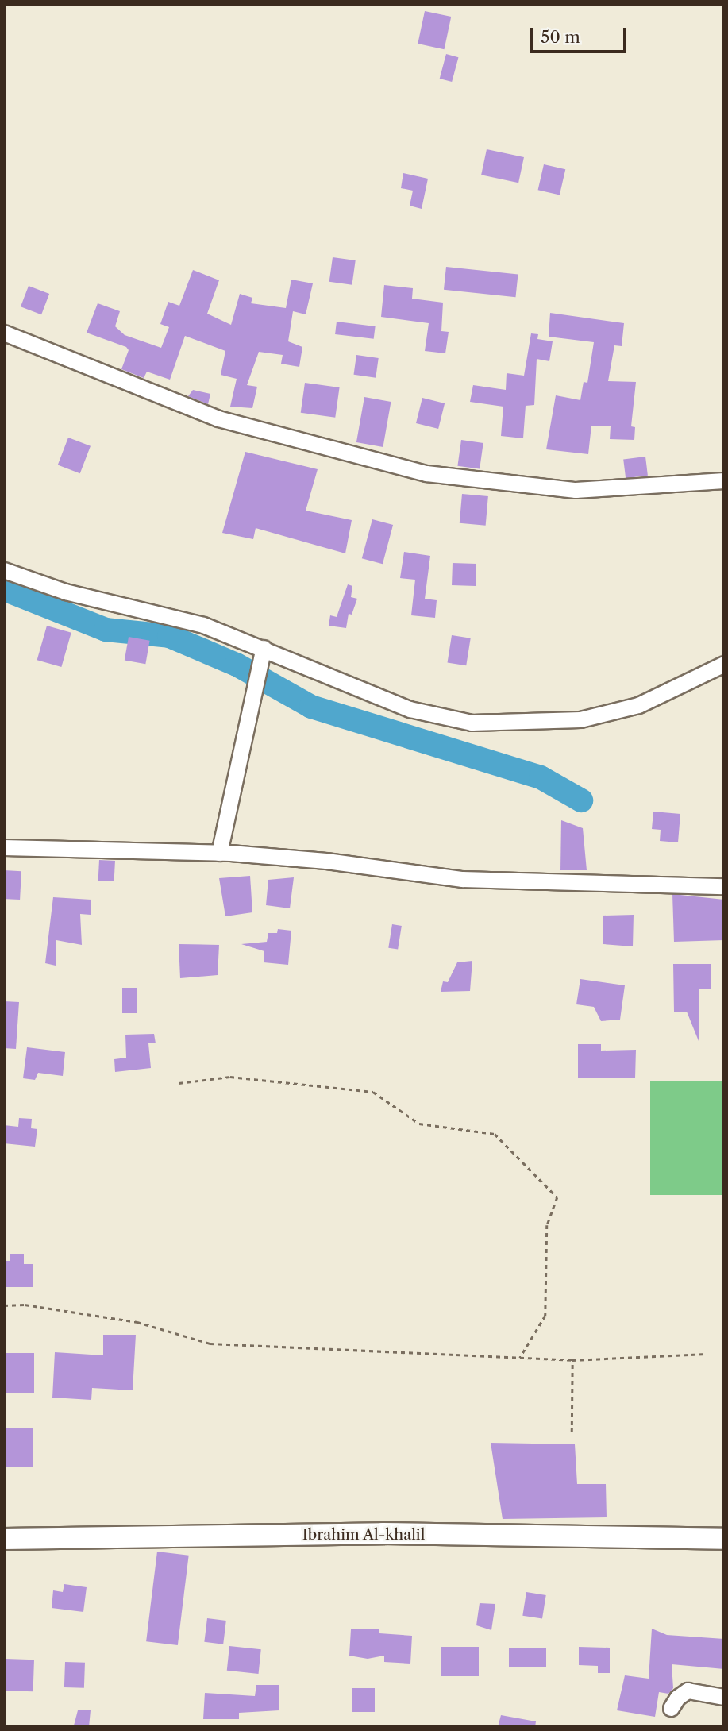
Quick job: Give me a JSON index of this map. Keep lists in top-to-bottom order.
{
  "streets": {
    "street": ["Ibrahim Al-khalil"]
  },
  "scale_bar": "50 m"
}
